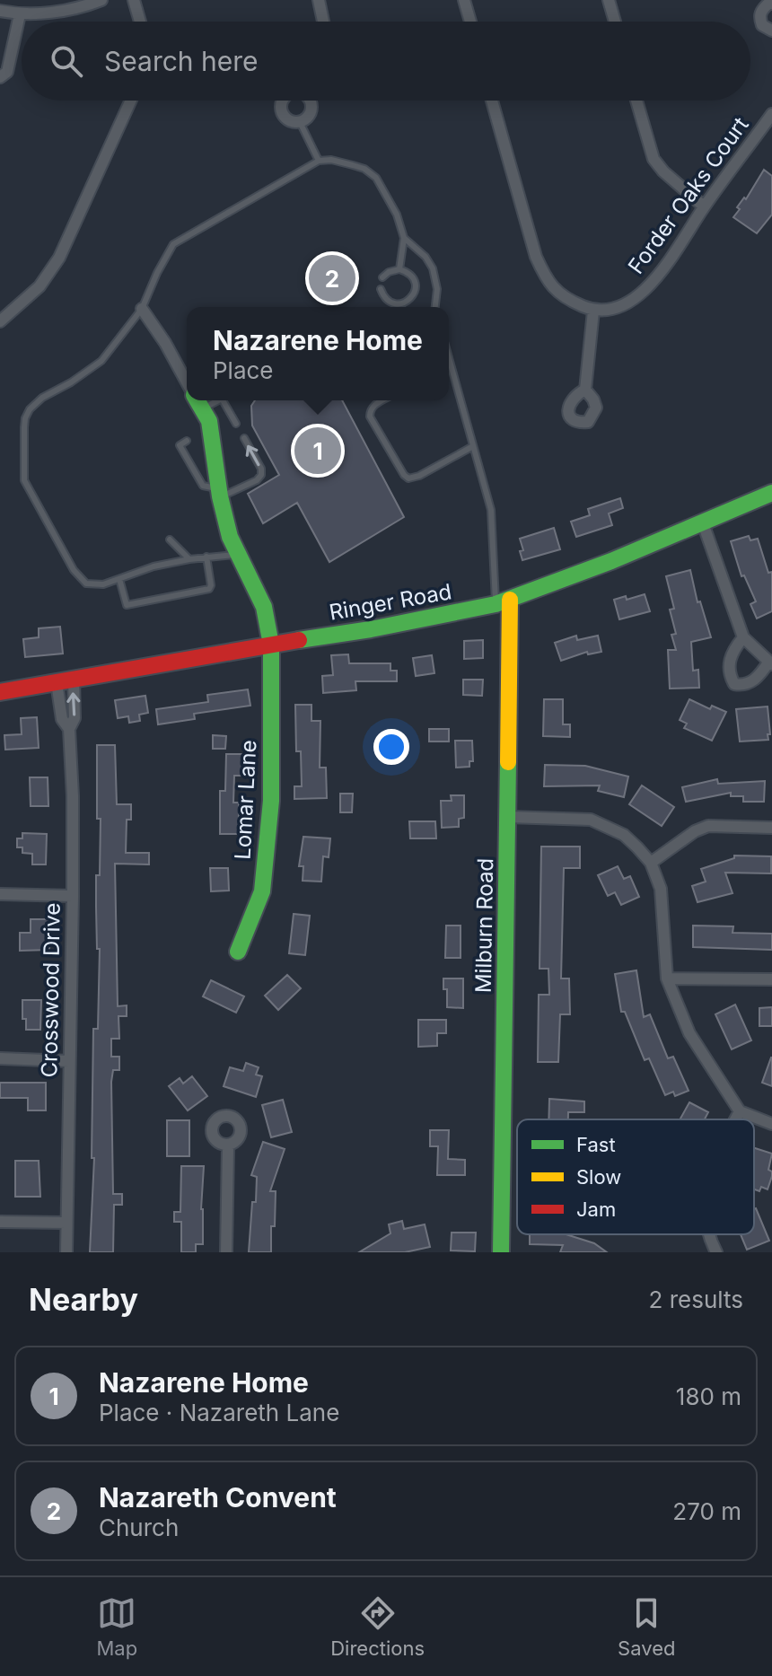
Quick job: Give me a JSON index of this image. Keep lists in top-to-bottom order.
{
  "streets": {
    "street": [
      "Forder Oaks Court",
      "Ringer Road",
      "Lomar Lane",
      "Milburn Road",
      "Crosswood Drive"
    ]
  },
  "crossings": [
    ["Ringer Road", "Lomar Lane"],
    ["Ringer Road", "Milburn Road"],
    ["Ringer Road", "Crosswood Drive"]
  ],
  "legend": ["Fast", "Slow", "Jam"],
  "page": {
    "search": "Search here",
    "pins": ["2", "1"],
    "popup": ["Nazarene Home", "Place"],
    "heading": ["Nearby", "2 results"],
    "list": [
      {
        "mark": "1",
        "name": "Nazarene Home",
        "note": "Place · Nazareth Lane",
        "value": "180 m"
      },
      {
        "mark": "2",
        "name": "Nazareth Convent",
        "note": "Church",
        "value": "270 m"
      }
    ],
    "nav": ["Map", "Directions", "Saved"]
  }
}
